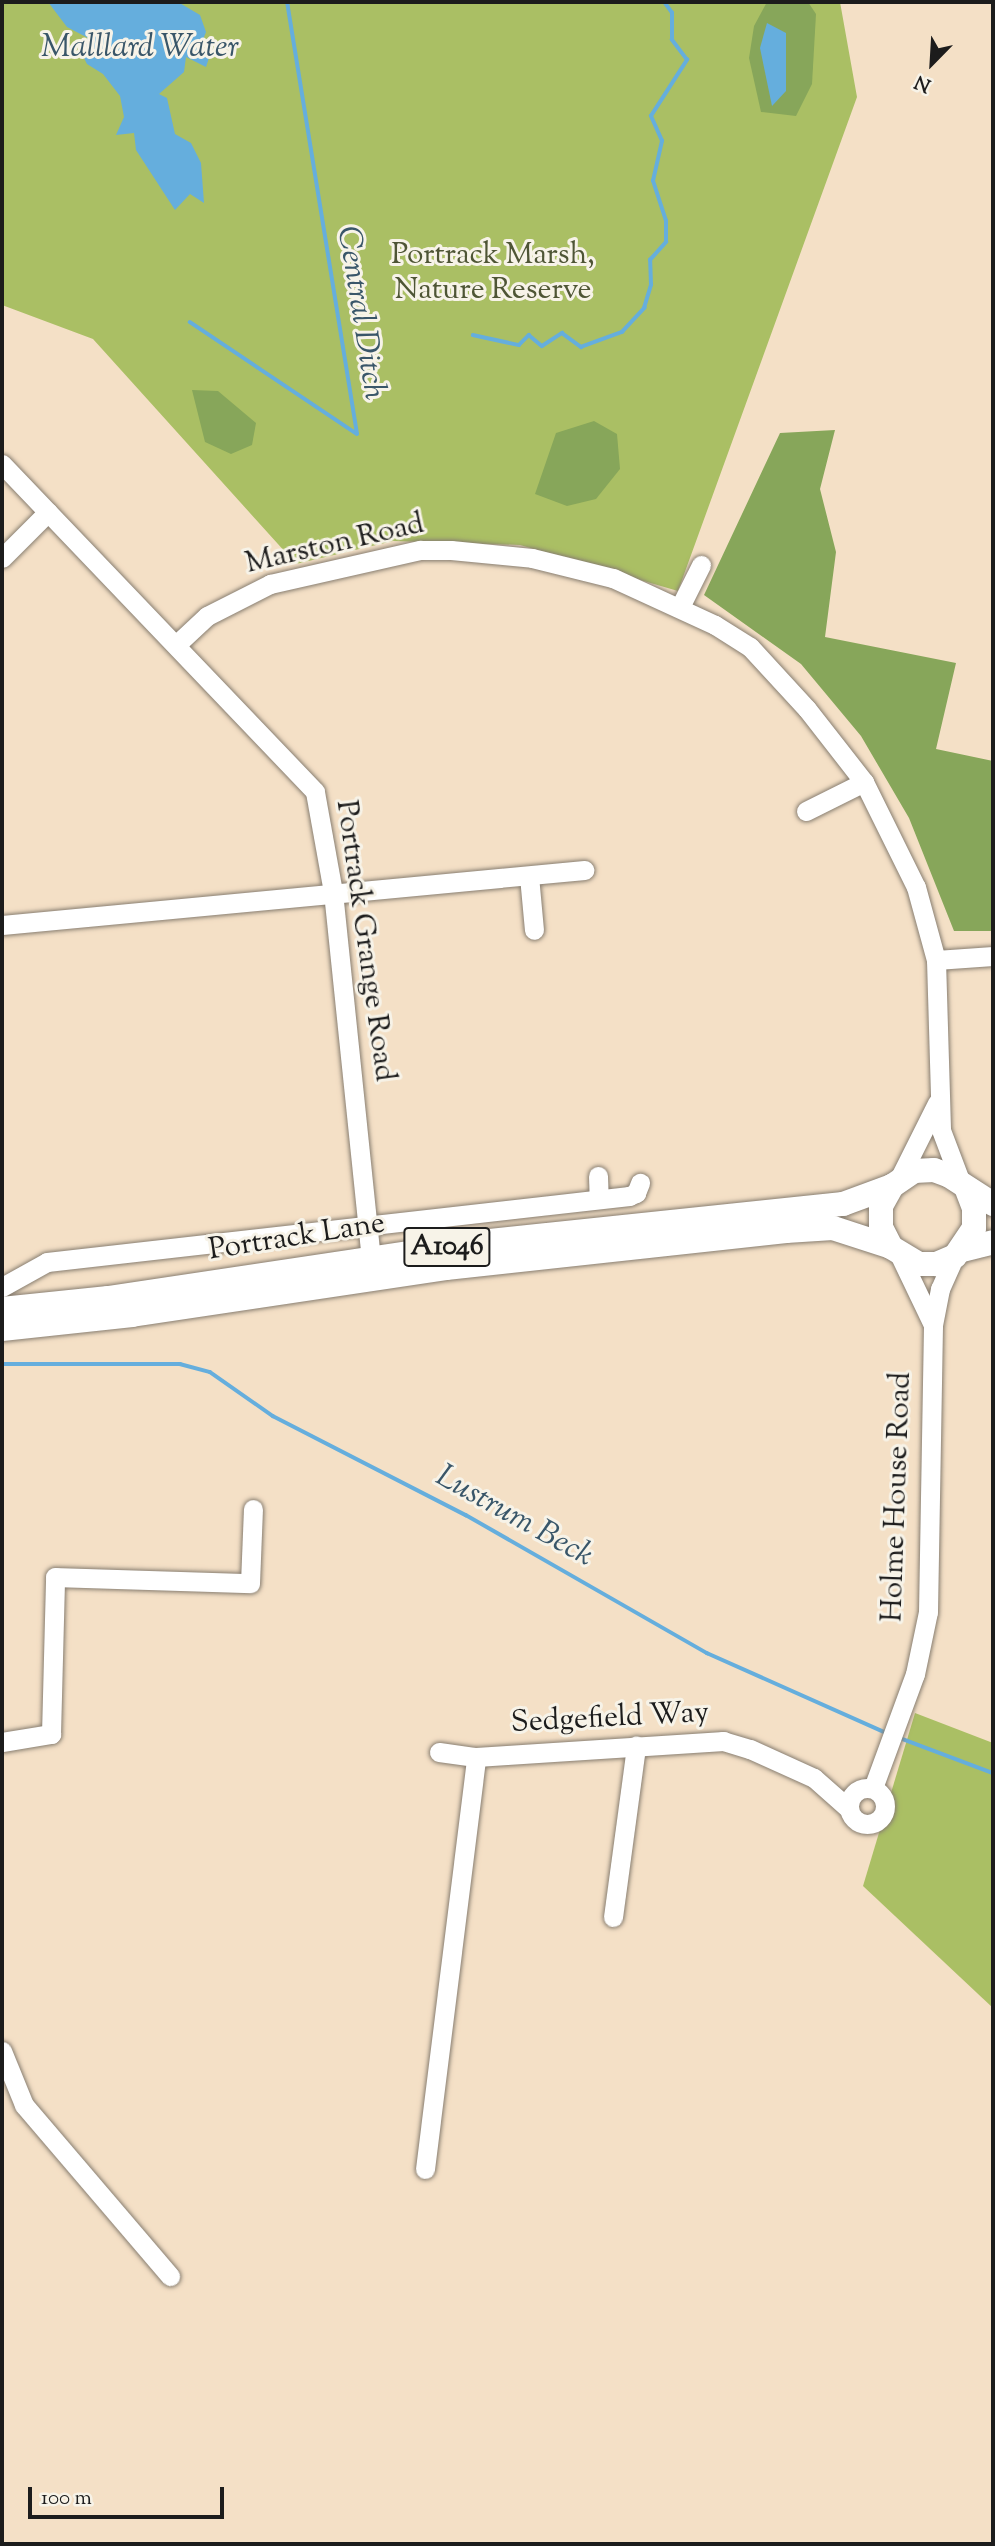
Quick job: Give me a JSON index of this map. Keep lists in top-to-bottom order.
{
  "streets": {
    "main road": ["Portrack Lane", "A1046"],
    "street": [
      "Marston Road",
      "Portrack Grange Road",
      "Holme House Road",
      "Sedgefield Way"
    ]
  },
  "crossings": [
    ["Marston Road", "Portrack Grange Road"],
    ["Marston Road", "Portrack Lane"],
    ["Marston Road", "Holme House Road"],
    ["Portrack Grange Road", "Portrack Lane"],
    ["Portrack Lane", "Holme House Road"],
    ["Holme House Road", "Sedgefield Way"]
  ],
  "water": ["Malllard Water", "Central Ditch", "Lustrum Beck"],
  "parks": ["Portrack Marsh, Nature Reserve"],
  "scale_bar": "100 m",
  "north": "bottom left"
}
